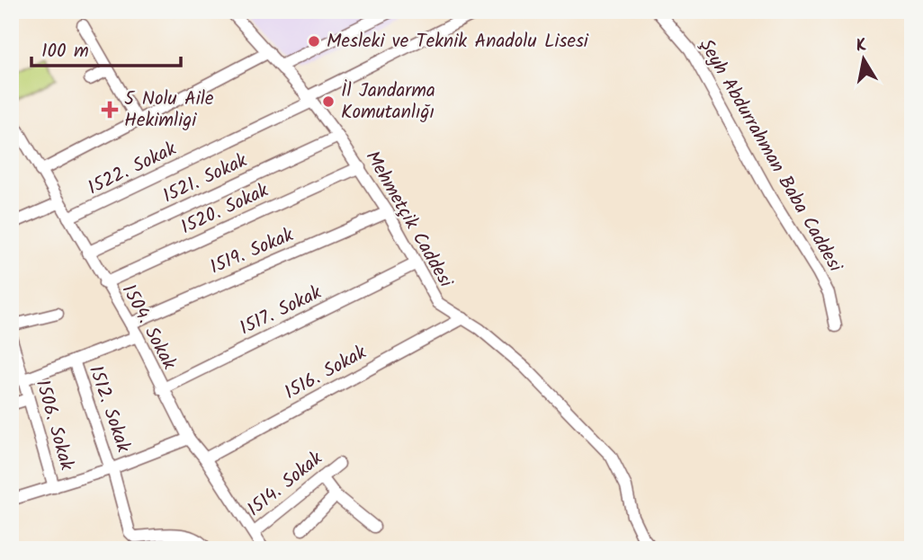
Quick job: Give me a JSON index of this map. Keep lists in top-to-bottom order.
{
  "streets": {
    "street": [
      "Şeyh Abdurrahman Baba Caddesi",
      "1522. Sokak",
      "1521. Sokak",
      "1520. Sokak",
      "Mehmetçik Caddesi",
      "1519. Sokak",
      "1517. Sokak",
      "1504. Sokak",
      "1516. Sokak",
      "1512. Sokak",
      "1506. Sokak",
      "1514. Sokak"
    ]
  },
  "crossings": [
    ["1522. Sokak", "Mehmetçik Caddesi"],
    ["1522. Sokak", "1504. Sokak"],
    ["1521. Sokak", "Mehmetçik Caddesi"],
    ["1521. Sokak", "1504. Sokak"],
    ["1520. Sokak", "Mehmetçik Caddesi"],
    ["1520. Sokak", "1504. Sokak"],
    ["Mehmetçik Caddesi", "1519. Sokak"],
    ["Mehmetçik Caddesi", "1517. Sokak"],
    ["Mehmetçik Caddesi", "1516. Sokak"],
    ["1519. Sokak", "1504. Sokak"],
    ["1517. Sokak", "1504. Sokak"],
    ["1504. Sokak", "1516. Sokak"],
    ["1504. Sokak", "1514. Sokak"]
  ],
  "places": {
    "other": ["Mesleki ve Teknik Anadolu Lisesi", "İl Jandarma Komutanlığı"],
    "health": ["5 Nolu Aile Hekimligi"]
  },
  "scale_bar": "100 m",
  "north": "top"
}
